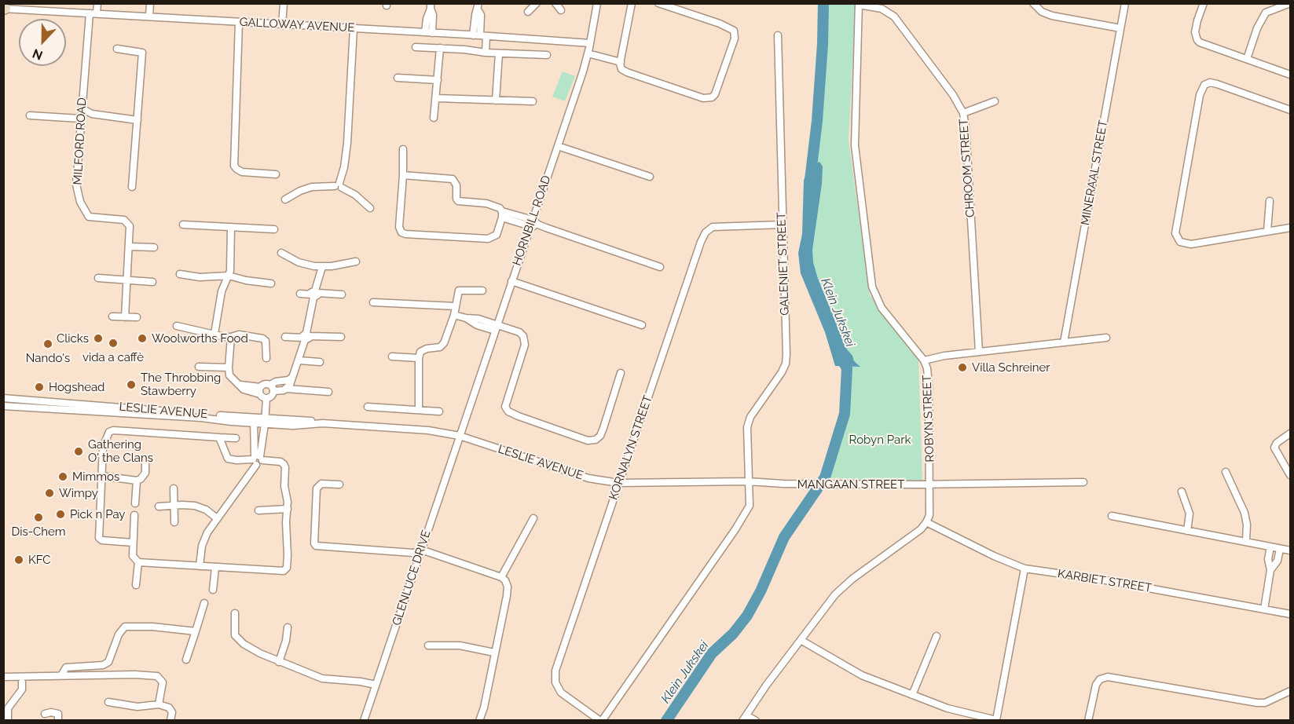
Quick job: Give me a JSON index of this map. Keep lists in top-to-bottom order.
{
  "streets": {
    "street": [
      "GALLOWAY AVENUE",
      "MILFORD ROAD",
      "CHROOM STREET",
      "MINERAAL STREET",
      "HORNBILL ROAD",
      "GALENIET STREET",
      "LESLIE AVENUE",
      "ROBYN STREET",
      "KORNALYN STREET",
      "MANGAAN STREET",
      "GLENLUCE DRIVE",
      "KARBIET STREET"
    ]
  },
  "crossings": [
    ["GALLOWAY AVENUE", "MILFORD ROAD"],
    ["GALLOWAY AVENUE", "HORNBILL ROAD"],
    ["CHROOM STREET", "ROBYN STREET"],
    ["HORNBILL ROAD", "LESLIE AVENUE"],
    ["HORNBILL ROAD", "GLENLUCE DRIVE"],
    ["GALENIET STREET", "KORNALYN STREET"],
    ["GALENIET STREET", "MANGAAN STREET"],
    ["LESLIE AVENUE", "KORNALYN STREET"],
    ["LESLIE AVENUE", "MANGAAN STREET"],
    ["LESLIE AVENUE", "GLENLUCE DRIVE"],
    ["ROBYN STREET", "MANGAAN STREET"],
    ["ROBYN STREET", "KARBIET STREET"],
    ["KORNALYN STREET", "MANGAAN STREET"]
  ],
  "water": ["Klein Jukskei"],
  "parks": ["Robyn Park"],
  "places": [
    "Clicks",
    "Woolworths Food",
    "vida a caffè",
    "Nando's",
    "Villa Schreiner",
    "The Throbbing Stawberry",
    "Hogshead",
    "Gathering O' the Clans",
    "Mimmos",
    "Wimpy",
    "Pick n Pay",
    "Dis-Chem",
    "KFC"
  ],
  "north": "bottom"
}
